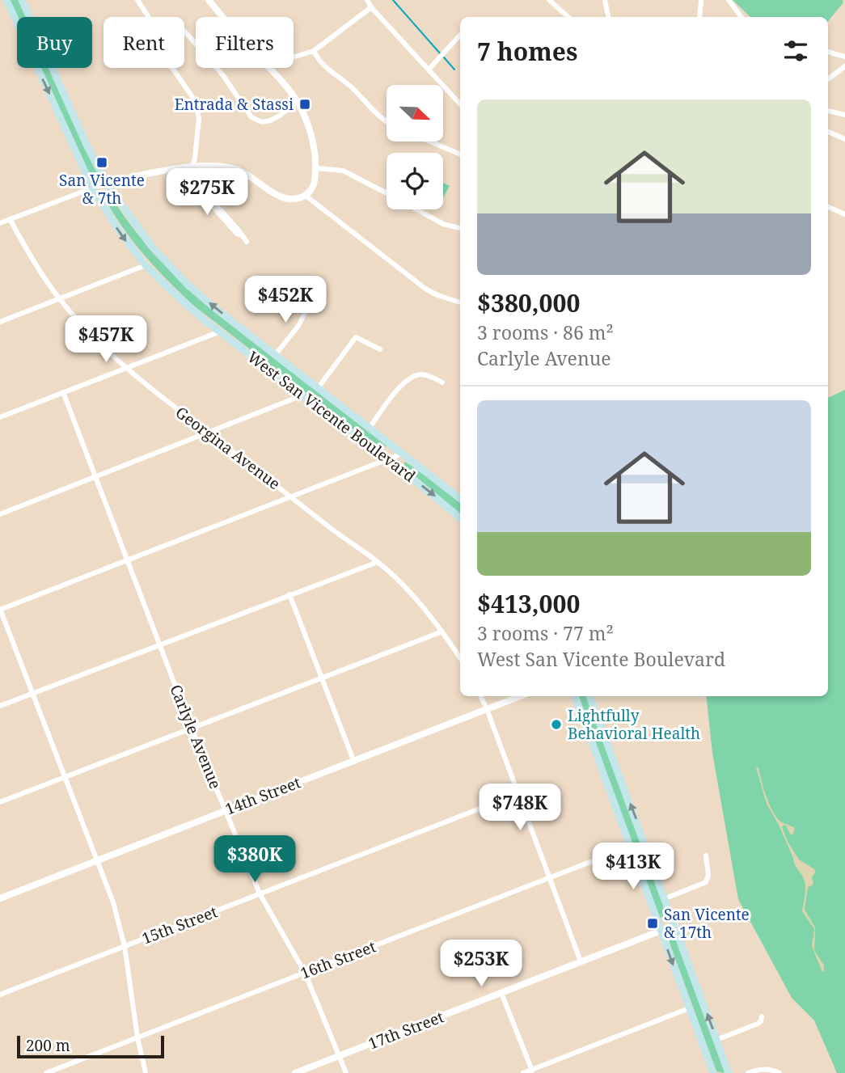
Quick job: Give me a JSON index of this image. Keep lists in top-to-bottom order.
{
  "streets": {
    "main road": ["West San Vicente Boulevard"],
    "street": [
      "Georgina Avenue",
      "Carlyle Avenue",
      "14th Street",
      "15th Street",
      "16th Street",
      "17th Street"
    ]
  },
  "crossings": [
    ["Carlyle Avenue", "14th Street"],
    ["Carlyle Avenue", "15th Street"],
    ["Carlyle Avenue", "16th Street"],
    ["Carlyle Avenue", "17th Street"]
  ],
  "places": {
    "transit": ["Entrada & Stassi", "San Vicente & 7th", "San Vicente & 17th"],
    "other": ["Lightfully Behavioral Health"]
  },
  "scale_bar": "200 m",
  "north": "bottom right",
  "page": {
    "chip": ["Buy", "Rent", "Filters"],
    "heading": "7 homes",
    "list": [
      {
        "name": "$380,000",
        "note": "3 rooms · 86 m² · Carlyle Avenue"
      },
      {
        "name": "$413,000",
        "note": "3 rooms · 77 m² · West San Vicente Boulevard"
      }
    ],
    "price": [
      "$275K",
      "$452K",
      "$457K",
      "$748K",
      "$380K",
      "$413K",
      "$253K"
    ],
    "scale": "200 m"
  }
}
